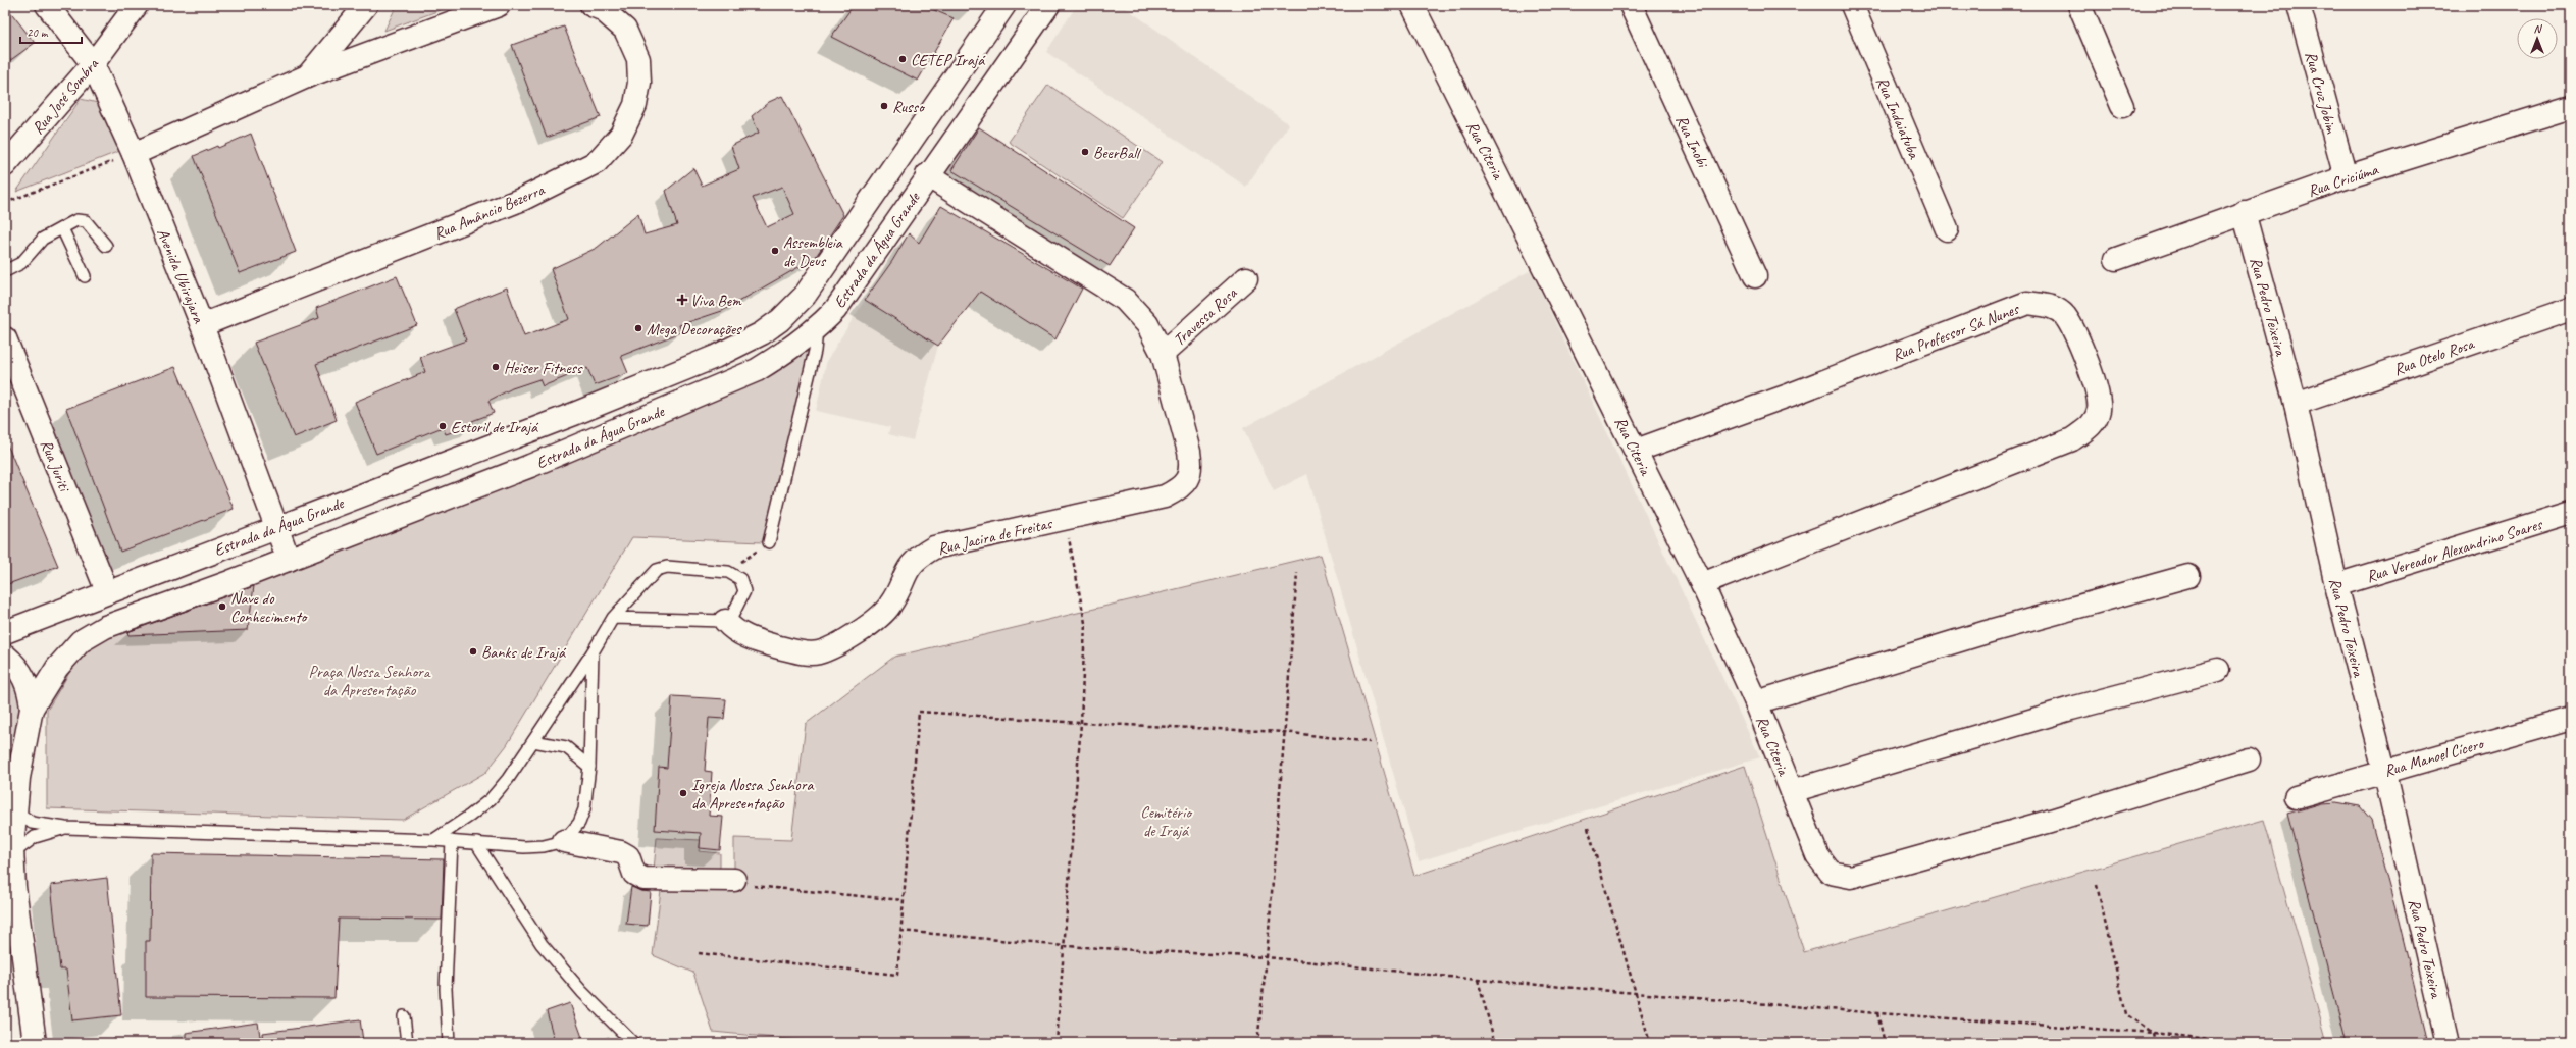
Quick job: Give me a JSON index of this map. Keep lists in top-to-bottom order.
{
  "streets": {
    "street": [
      "Rua Cruz Jobim",
      "Rua José Sombra",
      "Rua Indaiatuba",
      "Rua Inobi",
      "Rua Citeria",
      "Rua Criciúma",
      "Rua Amâncio Bezerra",
      "Estrada da Água Grande",
      "Avenida Ubirajara",
      "Rua Pedro Teixeira",
      "Travessa Rosa",
      "Rua Professor Sá Nunes",
      "Rua Otelo Rosa",
      "Rua Juriti",
      "Rua Jacira de Freitas",
      "Rua Vereador Alexandrino Soares",
      "Rua Manoel Cícero"
    ]
  },
  "crossings": [
    ["Rua Cruz Jobim", "Rua Criciúma"],
    ["Rua José Sombra", "Avenida Ubirajara"],
    ["Rua Citeria", "Rua Professor Sá Nunes"],
    ["Rua Criciúma", "Rua Pedro Teixeira"],
    ["Rua Amâncio Bezerra", "Avenida Ubirajara"],
    ["Estrada da Água Grande", "Avenida Ubirajara"],
    ["Estrada da Água Grande", "Rua Juriti"],
    ["Rua Pedro Teixeira", "Rua Otelo Rosa"],
    ["Rua Pedro Teixeira", "Rua Vereador Alexandrino Soares"],
    ["Rua Pedro Teixeira", "Rua Manoel Cícero"],
    ["Travessa Rosa", "Rua Jacira de Freitas"]
  ],
  "parks": ["Praça Nossa Senhora da Apresentação", "Cemitério de Irajá"],
  "places": {
    "other": [
      "CETEP Irajá",
      "Russo",
      "BeerBall",
      "Assembleia de Deus",
      "Mega Decorações",
      "Heiser Fitness",
      "Estoril de Irajá",
      "Nave do Conhecimento",
      "Banks de Irajá",
      "Igreja Nossa Senhora da Apresentação"
    ],
    "health": ["Viva Bem"]
  },
  "scale_bar": "20 m",
  "north": "top"
}
